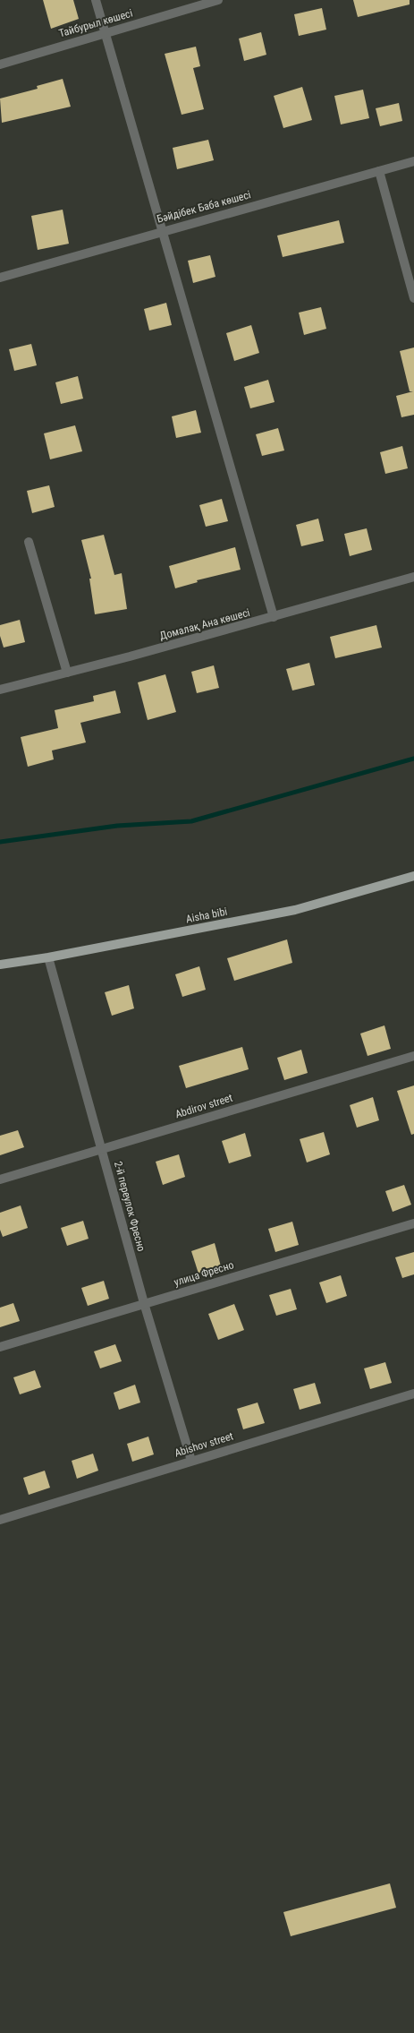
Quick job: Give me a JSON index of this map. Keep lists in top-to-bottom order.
{
  "streets": {
    "main road": ["Aisha bibi"],
    "street": [
      "Тайбурыл көшесі",
      "Бәйдібек Баба көшесі",
      "Домалақ Ана көшесі",
      "Abdirov street",
      "2-й переулок Фресно",
      "улица Фресно",
      "Abishov street"
    ]
  },
  "crossings": [
    ["Aisha bibi", "2-й переулок Фресно"],
    ["Abdirov street", "2-й переулок Фресно"],
    ["2-й переулок Фресно", "улица Фресно"],
    ["2-й переулок Фресно", "Abishov street"]
  ]
}
